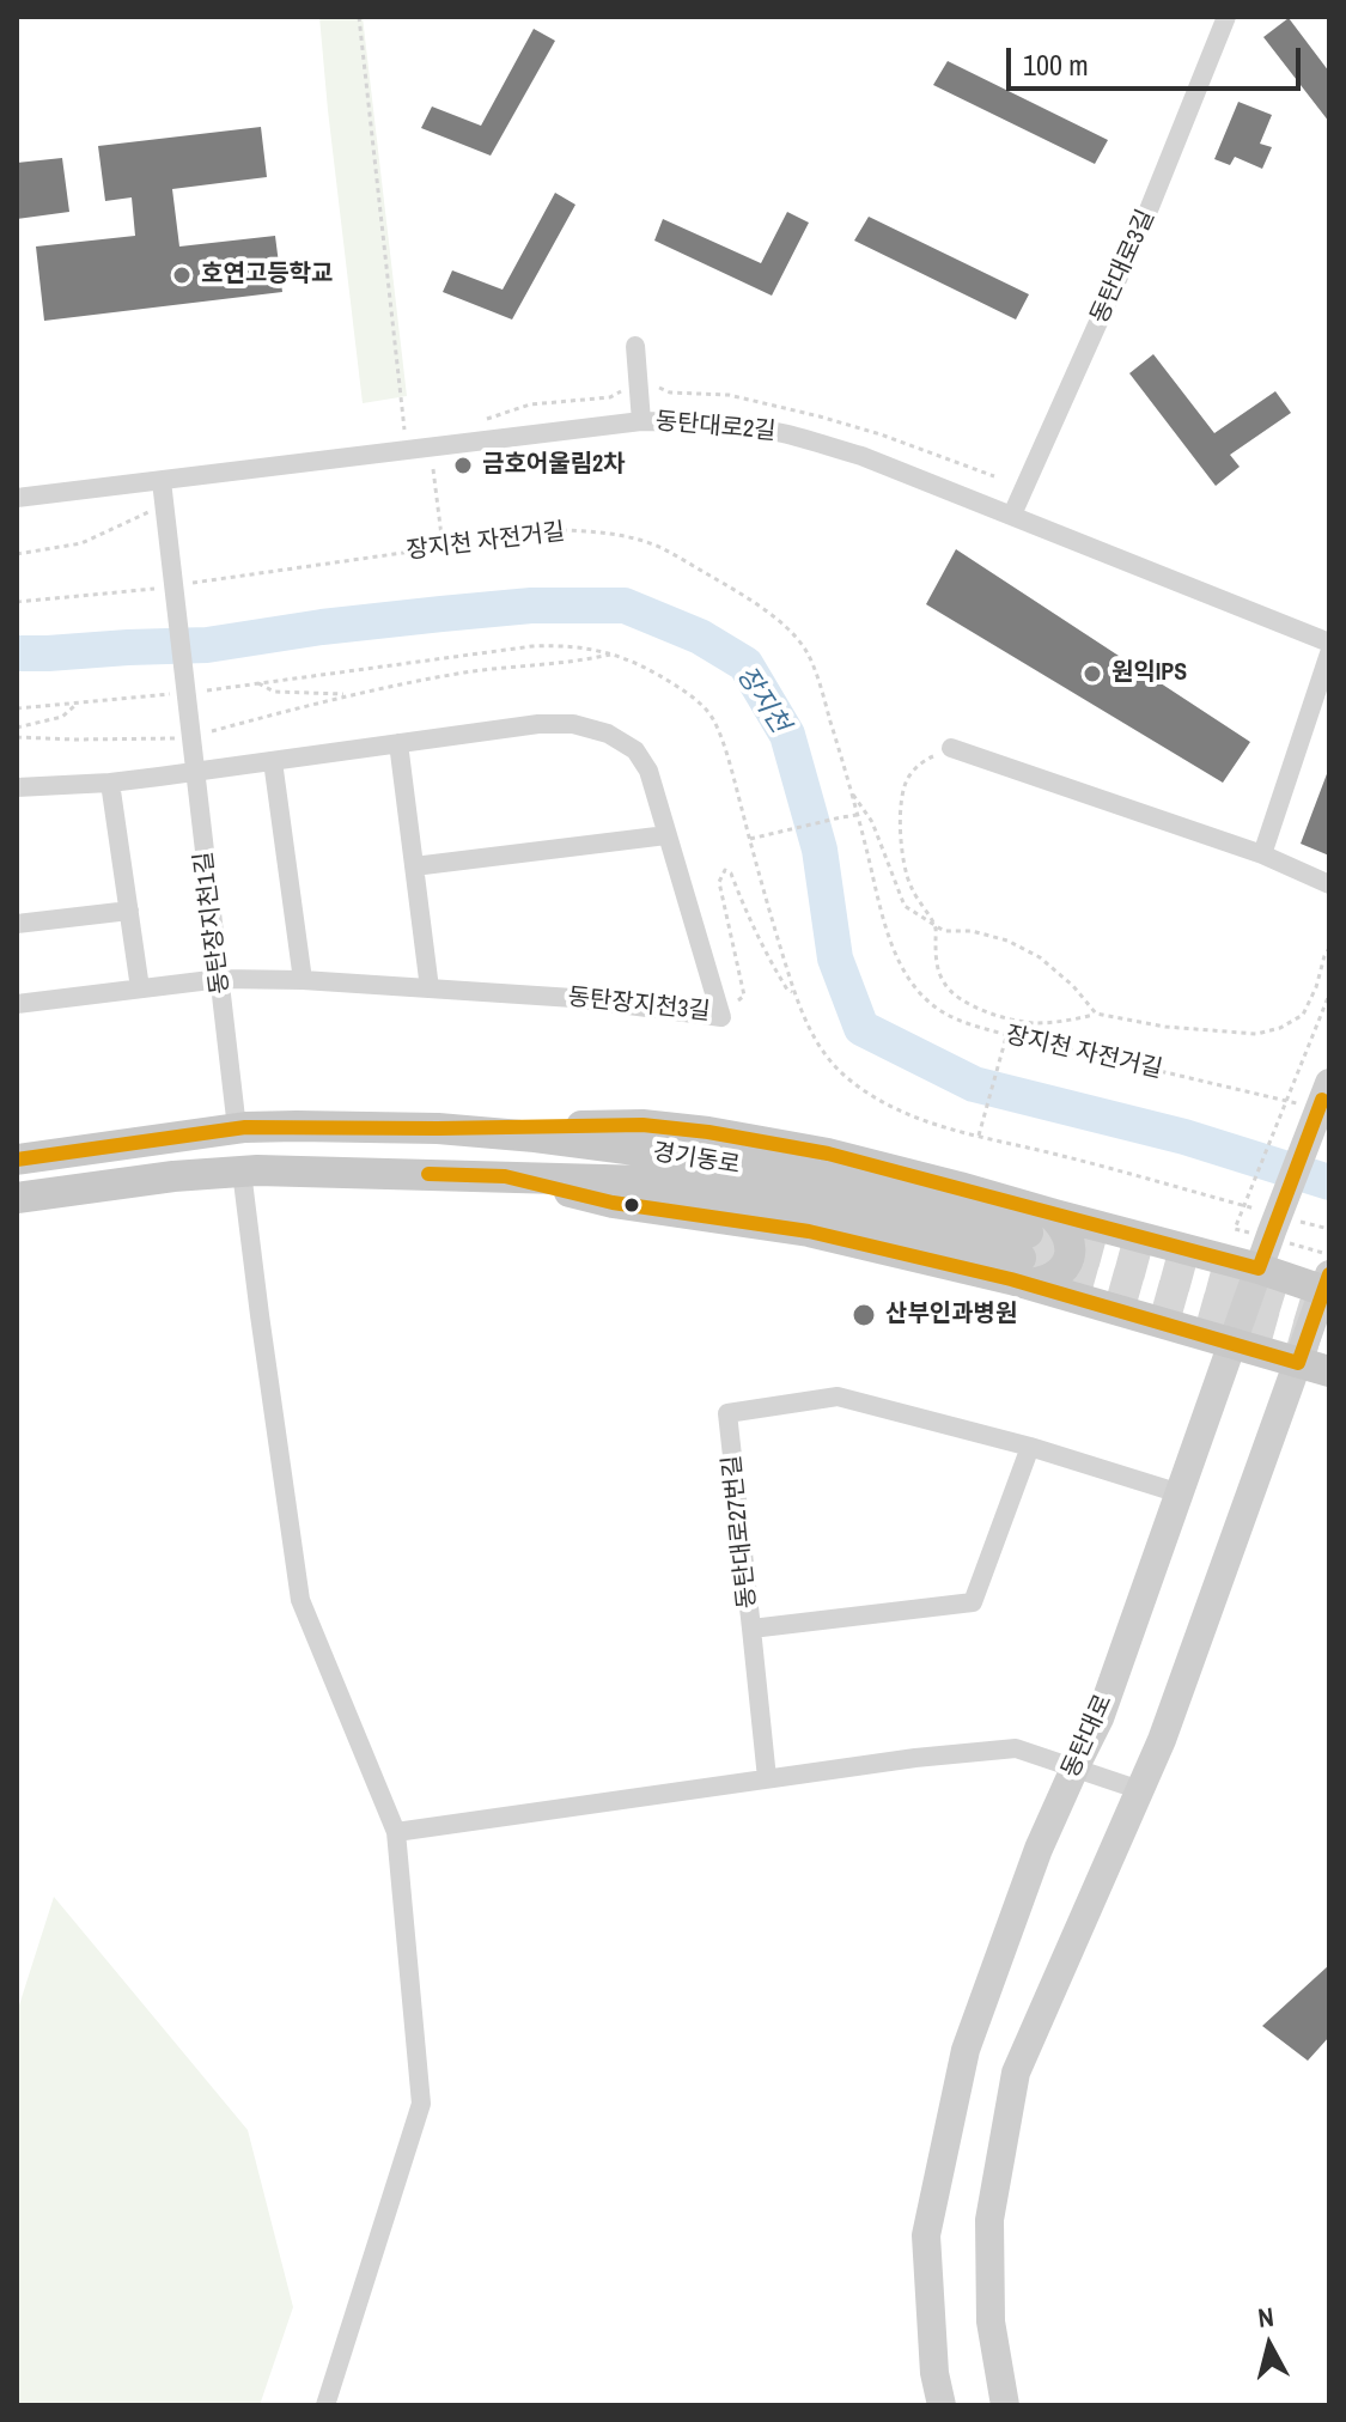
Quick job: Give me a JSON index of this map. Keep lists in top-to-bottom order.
{
  "streets": {
    "main road": ["동탄대로"],
    "street": [
      "동탄대로3길",
      "동탄대로2길",
      "동탄장지천1길",
      "동탄장지천3길",
      "동탄대로27번길"
    ],
    "path": ["장지천 자전거길"]
  },
  "crossings": [
    ["동탄대로3길", "동탄대로2길"],
    ["장지천 자전거길", "동탄대로"],
    ["동탄장지천1길", "동탄장지천3길"],
    ["동탄대로27번길", "동탄대로"]
  ],
  "water": ["장지천"],
  "places": [
    "호연고등학교",
    "금호어울림2차",
    "원익IPS",
    "산부인과병원"
  ],
  "scale_bar": "100 m",
  "north": "top"
}
